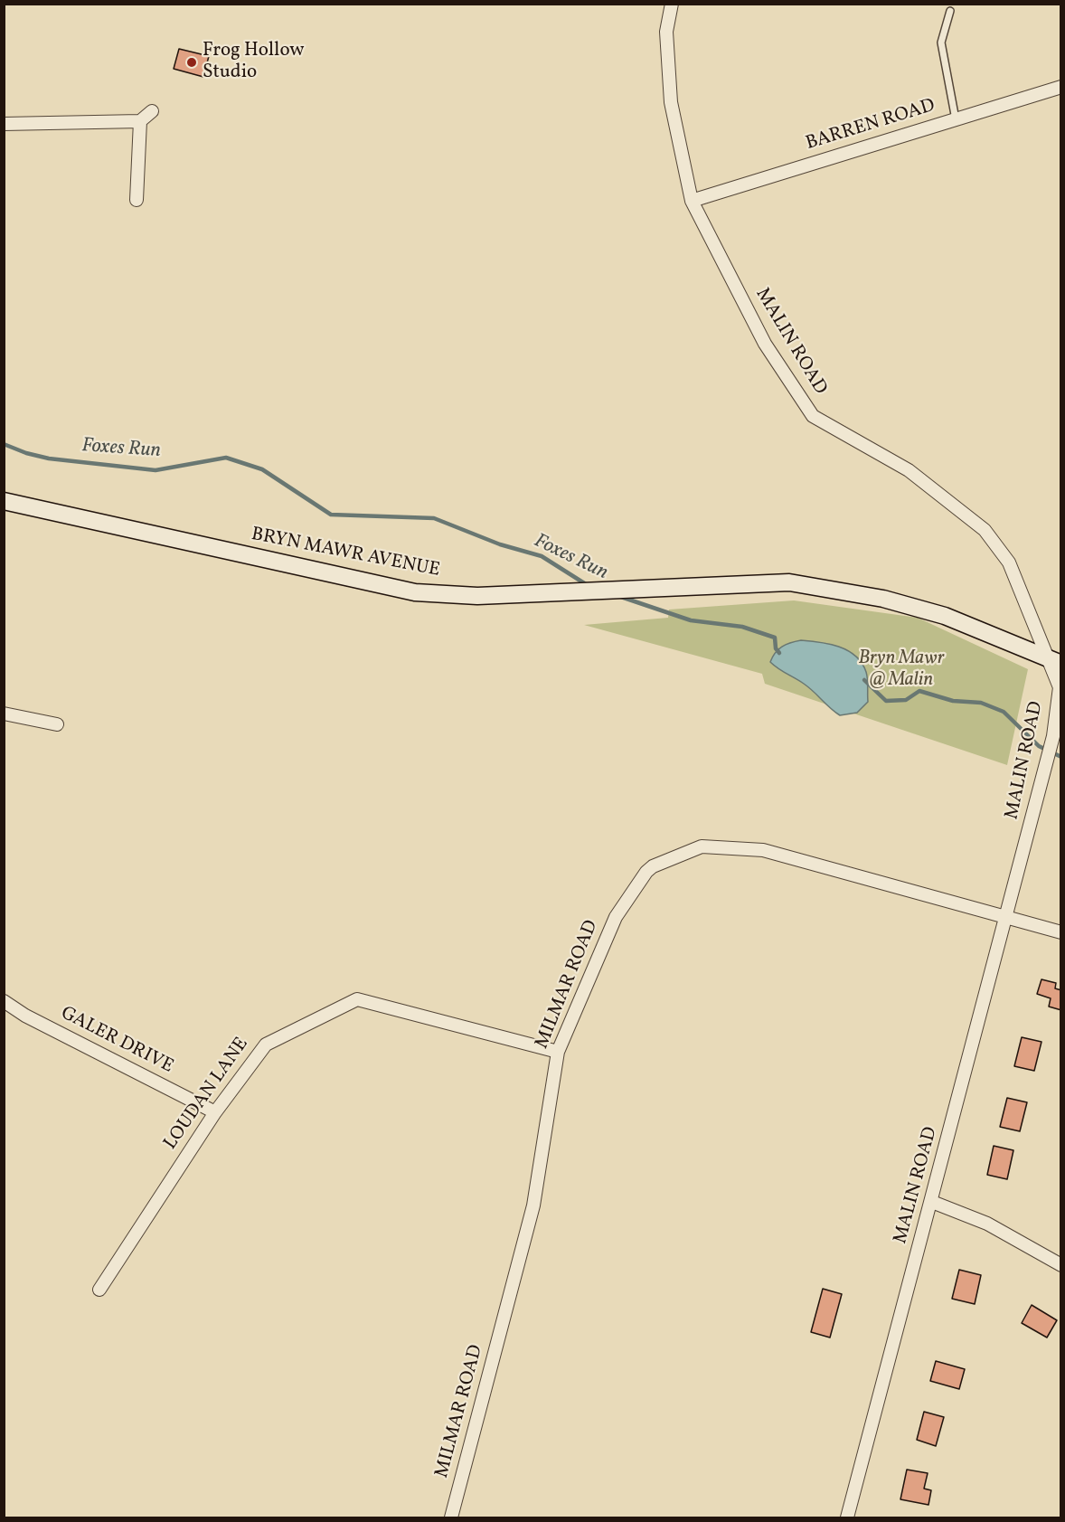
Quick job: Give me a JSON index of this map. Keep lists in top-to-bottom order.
{
  "streets": {
    "main road": ["BRYN MAWR AVENUE"],
    "street": [
      "BARREN ROAD",
      "MALIN ROAD",
      "MILMAR ROAD",
      "GALER DRIVE",
      "LOUDAN LANE"
    ]
  },
  "crossings": [
    ["BARREN ROAD", "MALIN ROAD"],
    ["MALIN ROAD", "BRYN MAWR AVENUE"],
    ["MALIN ROAD", "MILMAR ROAD"],
    ["MILMAR ROAD", "LOUDAN LANE"],
    ["GALER DRIVE", "LOUDAN LANE"]
  ],
  "water": ["Foxes Run"],
  "parks": ["Bryn Mawr @ Malin"],
  "places": ["Frog Hollow Studio"]
}
